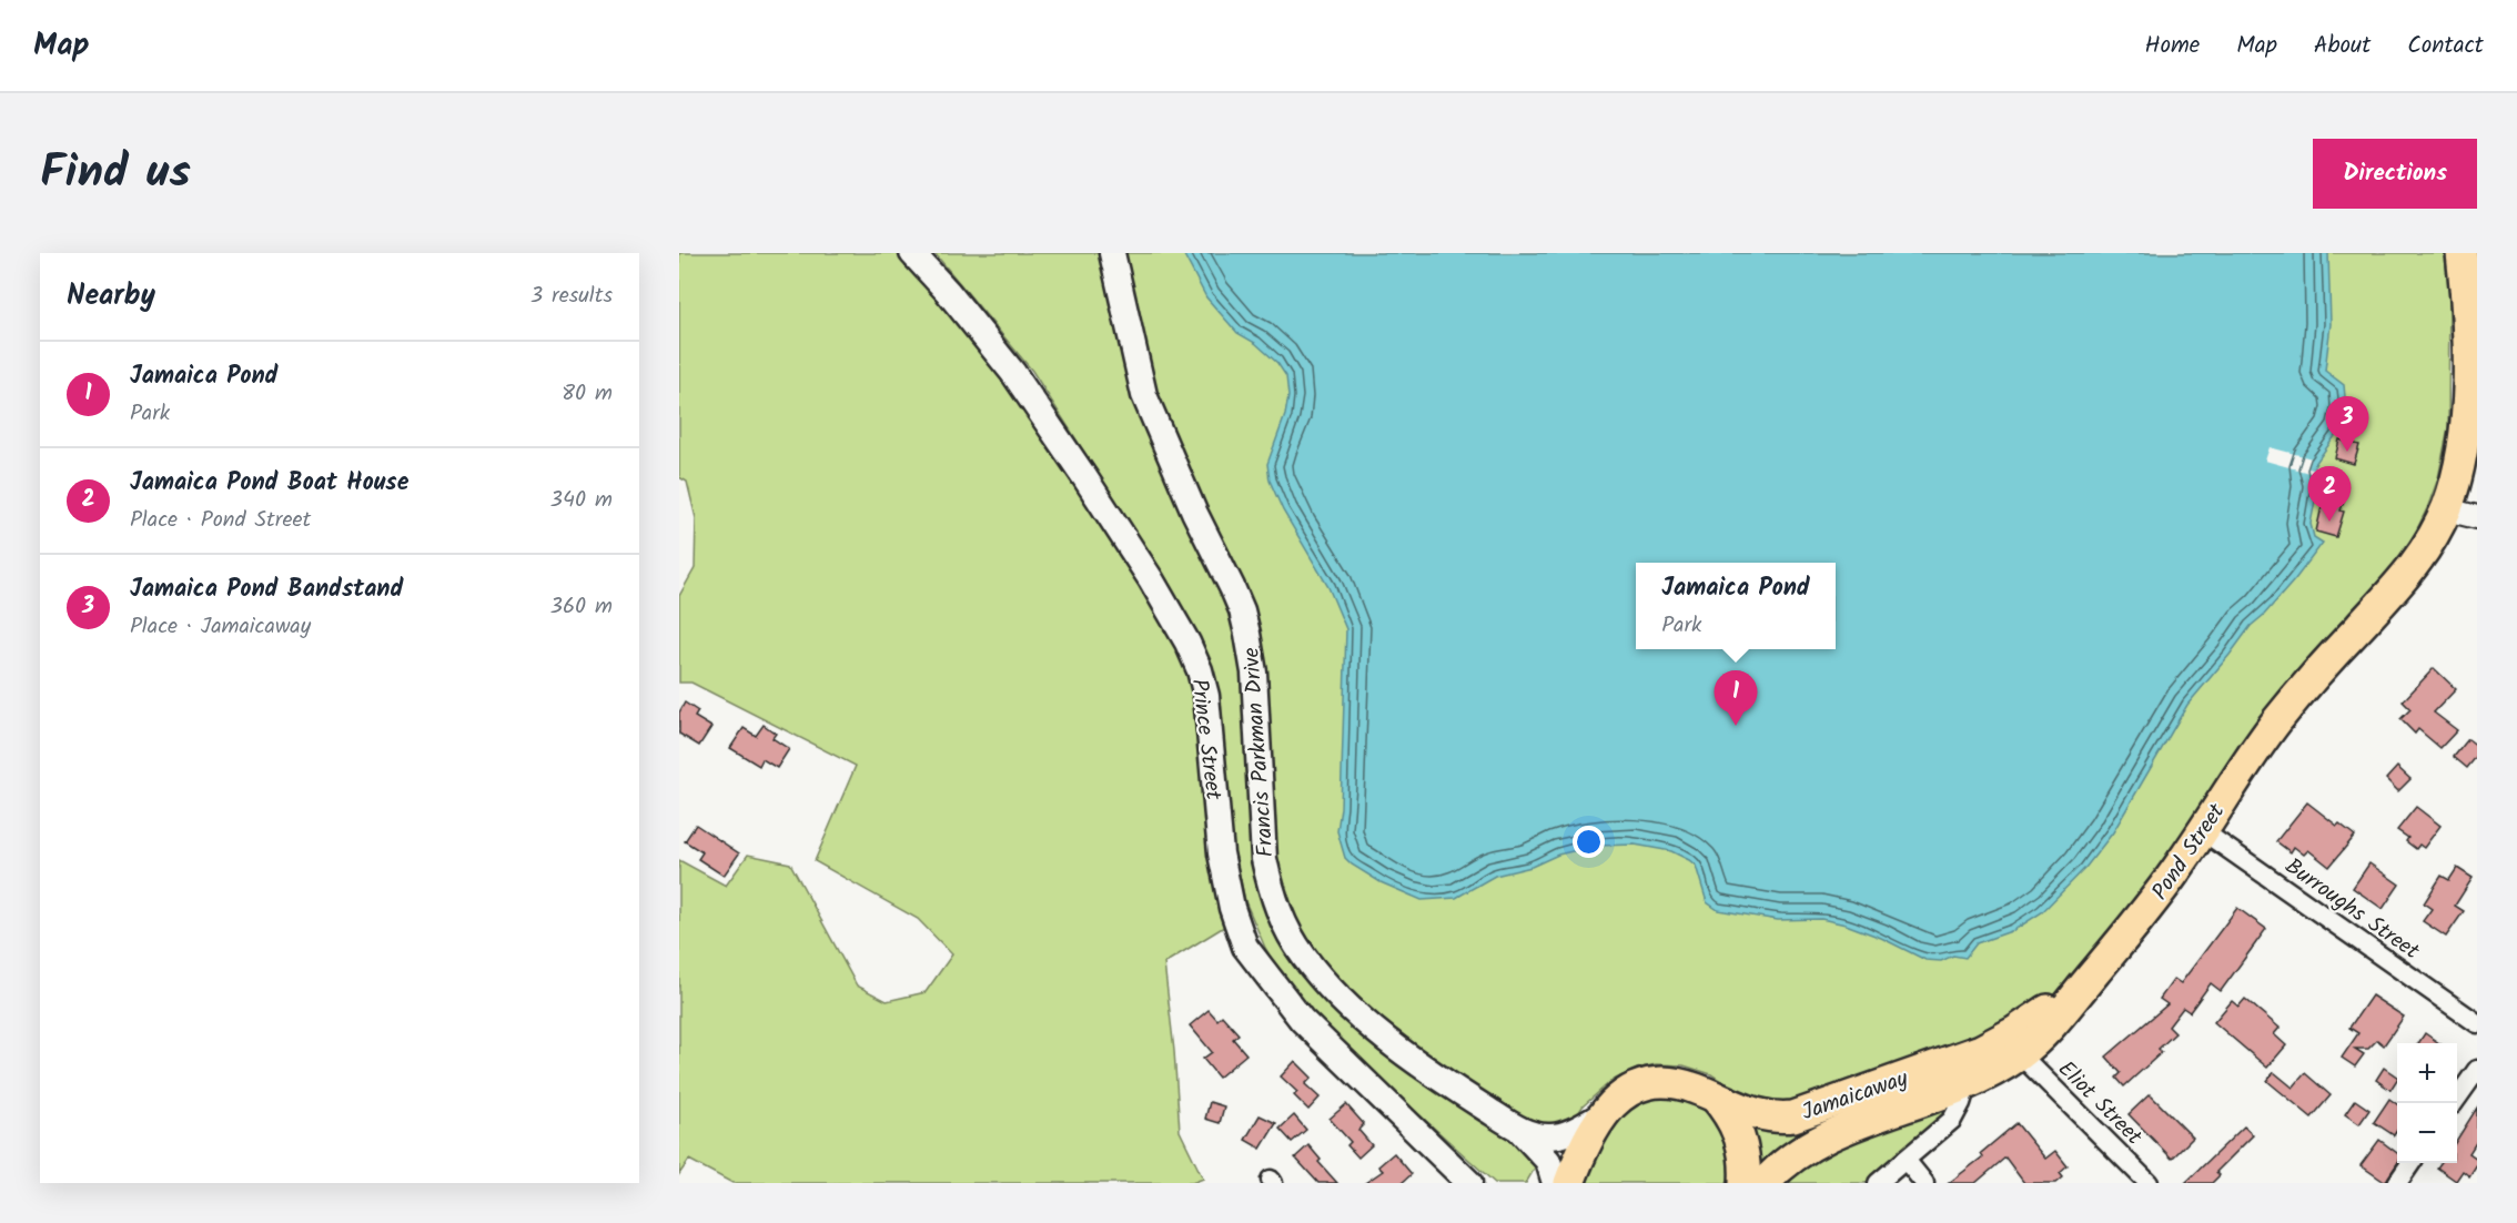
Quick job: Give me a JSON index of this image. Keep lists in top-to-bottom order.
{
  "streets": {
    "highway": ["Pond Street", "Jamaicaway"],
    "main road": ["Prince Street", "Francis Parkman Drive"],
    "street": ["Burroughs Street", "Eliot Street"]
  },
  "crossings": [
    ["Francis Parkman Drive", "Jamaicaway"],
    ["Pond Street", "Burroughs Street"],
    ["Pond Street", "Jamaicaway"],
    ["Pond Street", "Eliot Street"]
  ],
  "page": {
    "header": "Map",
    "nav": [
      "Home",
      "Map",
      "About",
      "Contact"
    ],
    "title": "Find us",
    "buttons": "Directions",
    "heading": ["Nearby", "3 results"],
    "list": [
      {
        "mark": "1",
        "name": "Jamaica Pond",
        "note": "Park",
        "value": "80 m"
      },
      {
        "mark": "2",
        "name": "Jamaica Pond Boat House",
        "note": "Place · Pond Street",
        "value": "340 m"
      },
      {
        "mark": "3",
        "name": "Jamaica Pond Bandstand",
        "note": "Place · Jamaicaway",
        "value": "360 m"
      }
    ],
    "pins": ["3", "2", "1"],
    "popup": ["Jamaica Pond", "Park"],
    "map_buttons": ["+", "−"]
  }
}
